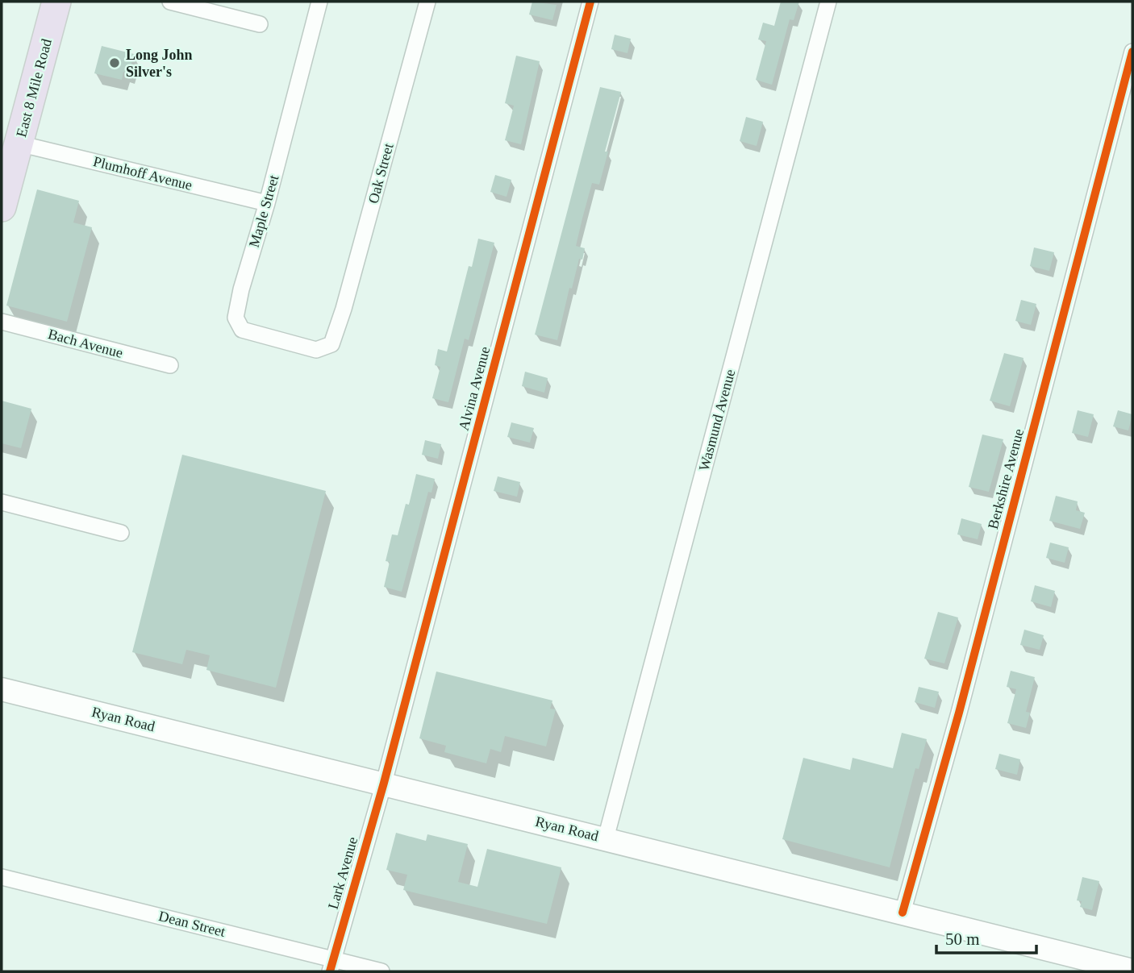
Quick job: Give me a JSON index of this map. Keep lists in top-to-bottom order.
{
  "streets": {
    "highway": ["East 8 Mile Road"],
    "main road": ["Ryan Road"],
    "street": [
      "Plumhoff Avenue",
      "Oak Street",
      "Maple Street",
      "Bach Avenue",
      "Alvina Avenue",
      "Wasmund Avenue",
      "Berkshire Avenue",
      "Lark Avenue",
      "Dean Street"
    ]
  },
  "crossings": [
    ["East 8 Mile Road", "Plumhoff Avenue"],
    ["Plumhoff Avenue", "Maple Street"],
    ["Oak Street", "Maple Street"],
    ["Alvina Avenue", "Ryan Road"],
    ["Alvina Avenue", "Lark Avenue"],
    ["Wasmund Avenue", "Ryan Road"],
    ["Berkshire Avenue", "Ryan Road"],
    ["Ryan Road", "Lark Avenue"],
    ["Lark Avenue", "Dean Street"]
  ],
  "places": ["Long John Silver's"],
  "scale_bar": "50 m"
}
